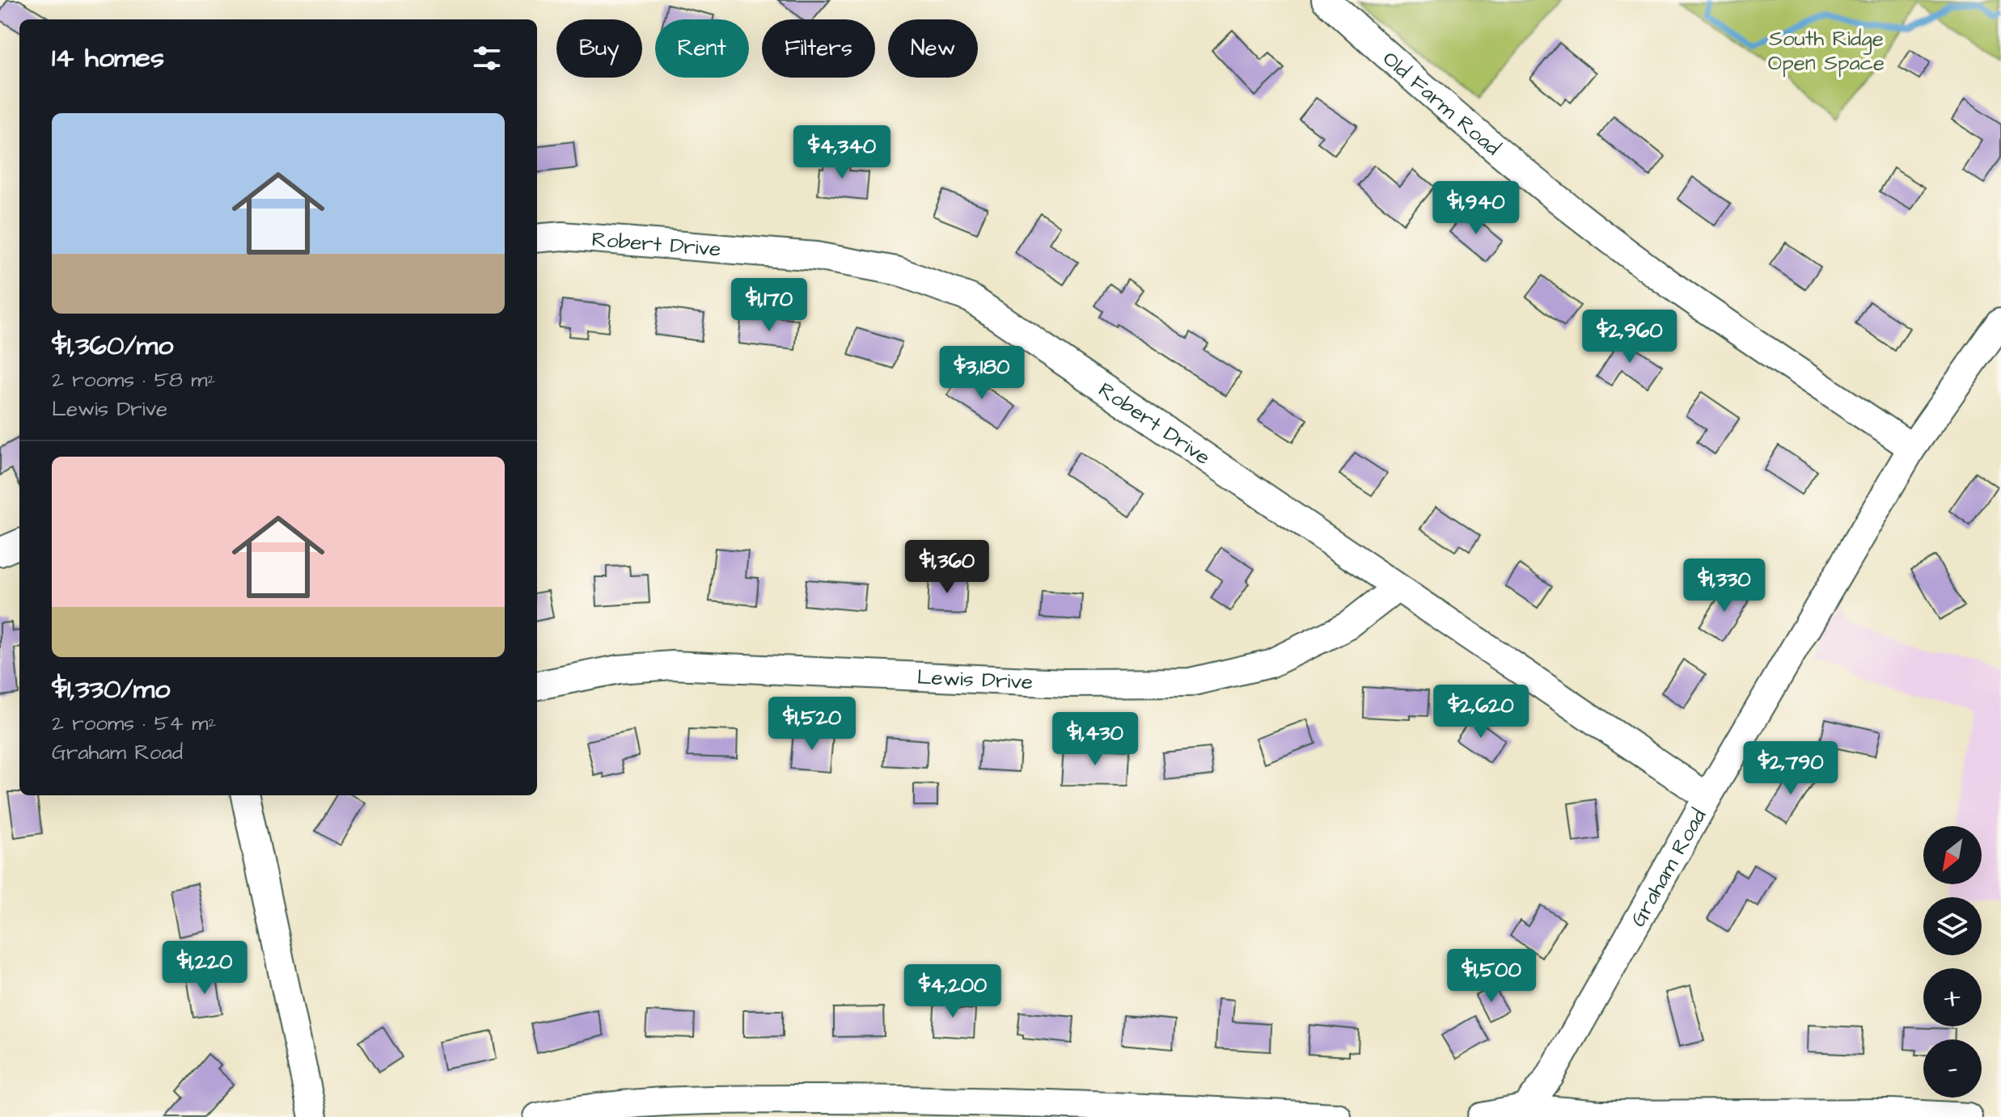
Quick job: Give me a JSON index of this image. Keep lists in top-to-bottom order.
{
  "streets": {
    "street": [
      "Old Farm Road",
      "Robert Drive",
      "Lewis Drive",
      "Graham Road"
    ]
  },
  "crossings": [
    ["Old Farm Road", "Graham Road"],
    ["Robert Drive", "Lewis Drive"],
    ["Robert Drive", "Graham Road"]
  ],
  "parks": ["South Ridge Open Space"],
  "north": "bottom left",
  "page": {
    "chip": [
      "Buy",
      "Rent",
      "Filters",
      "New"
    ],
    "heading": "14 homes",
    "list": [
      {
        "name": "$1,360/mo",
        "note": "2 rooms · 58 m² · Lewis Drive"
      },
      {
        "name": "$1,330/mo",
        "note": "2 rooms · 54 m² · Graham Road"
      }
    ],
    "price": [
      "$4,340",
      "$1,940",
      "$1,170",
      "$2,960",
      "$3,180",
      "$1,360",
      "$1,330",
      "$2,620",
      "$1,520",
      "$1,430",
      "$2,790",
      "$1,220",
      "$1,500",
      "$4,200"
    ],
    "map_buttons": ["+", "−"]
  }
}
